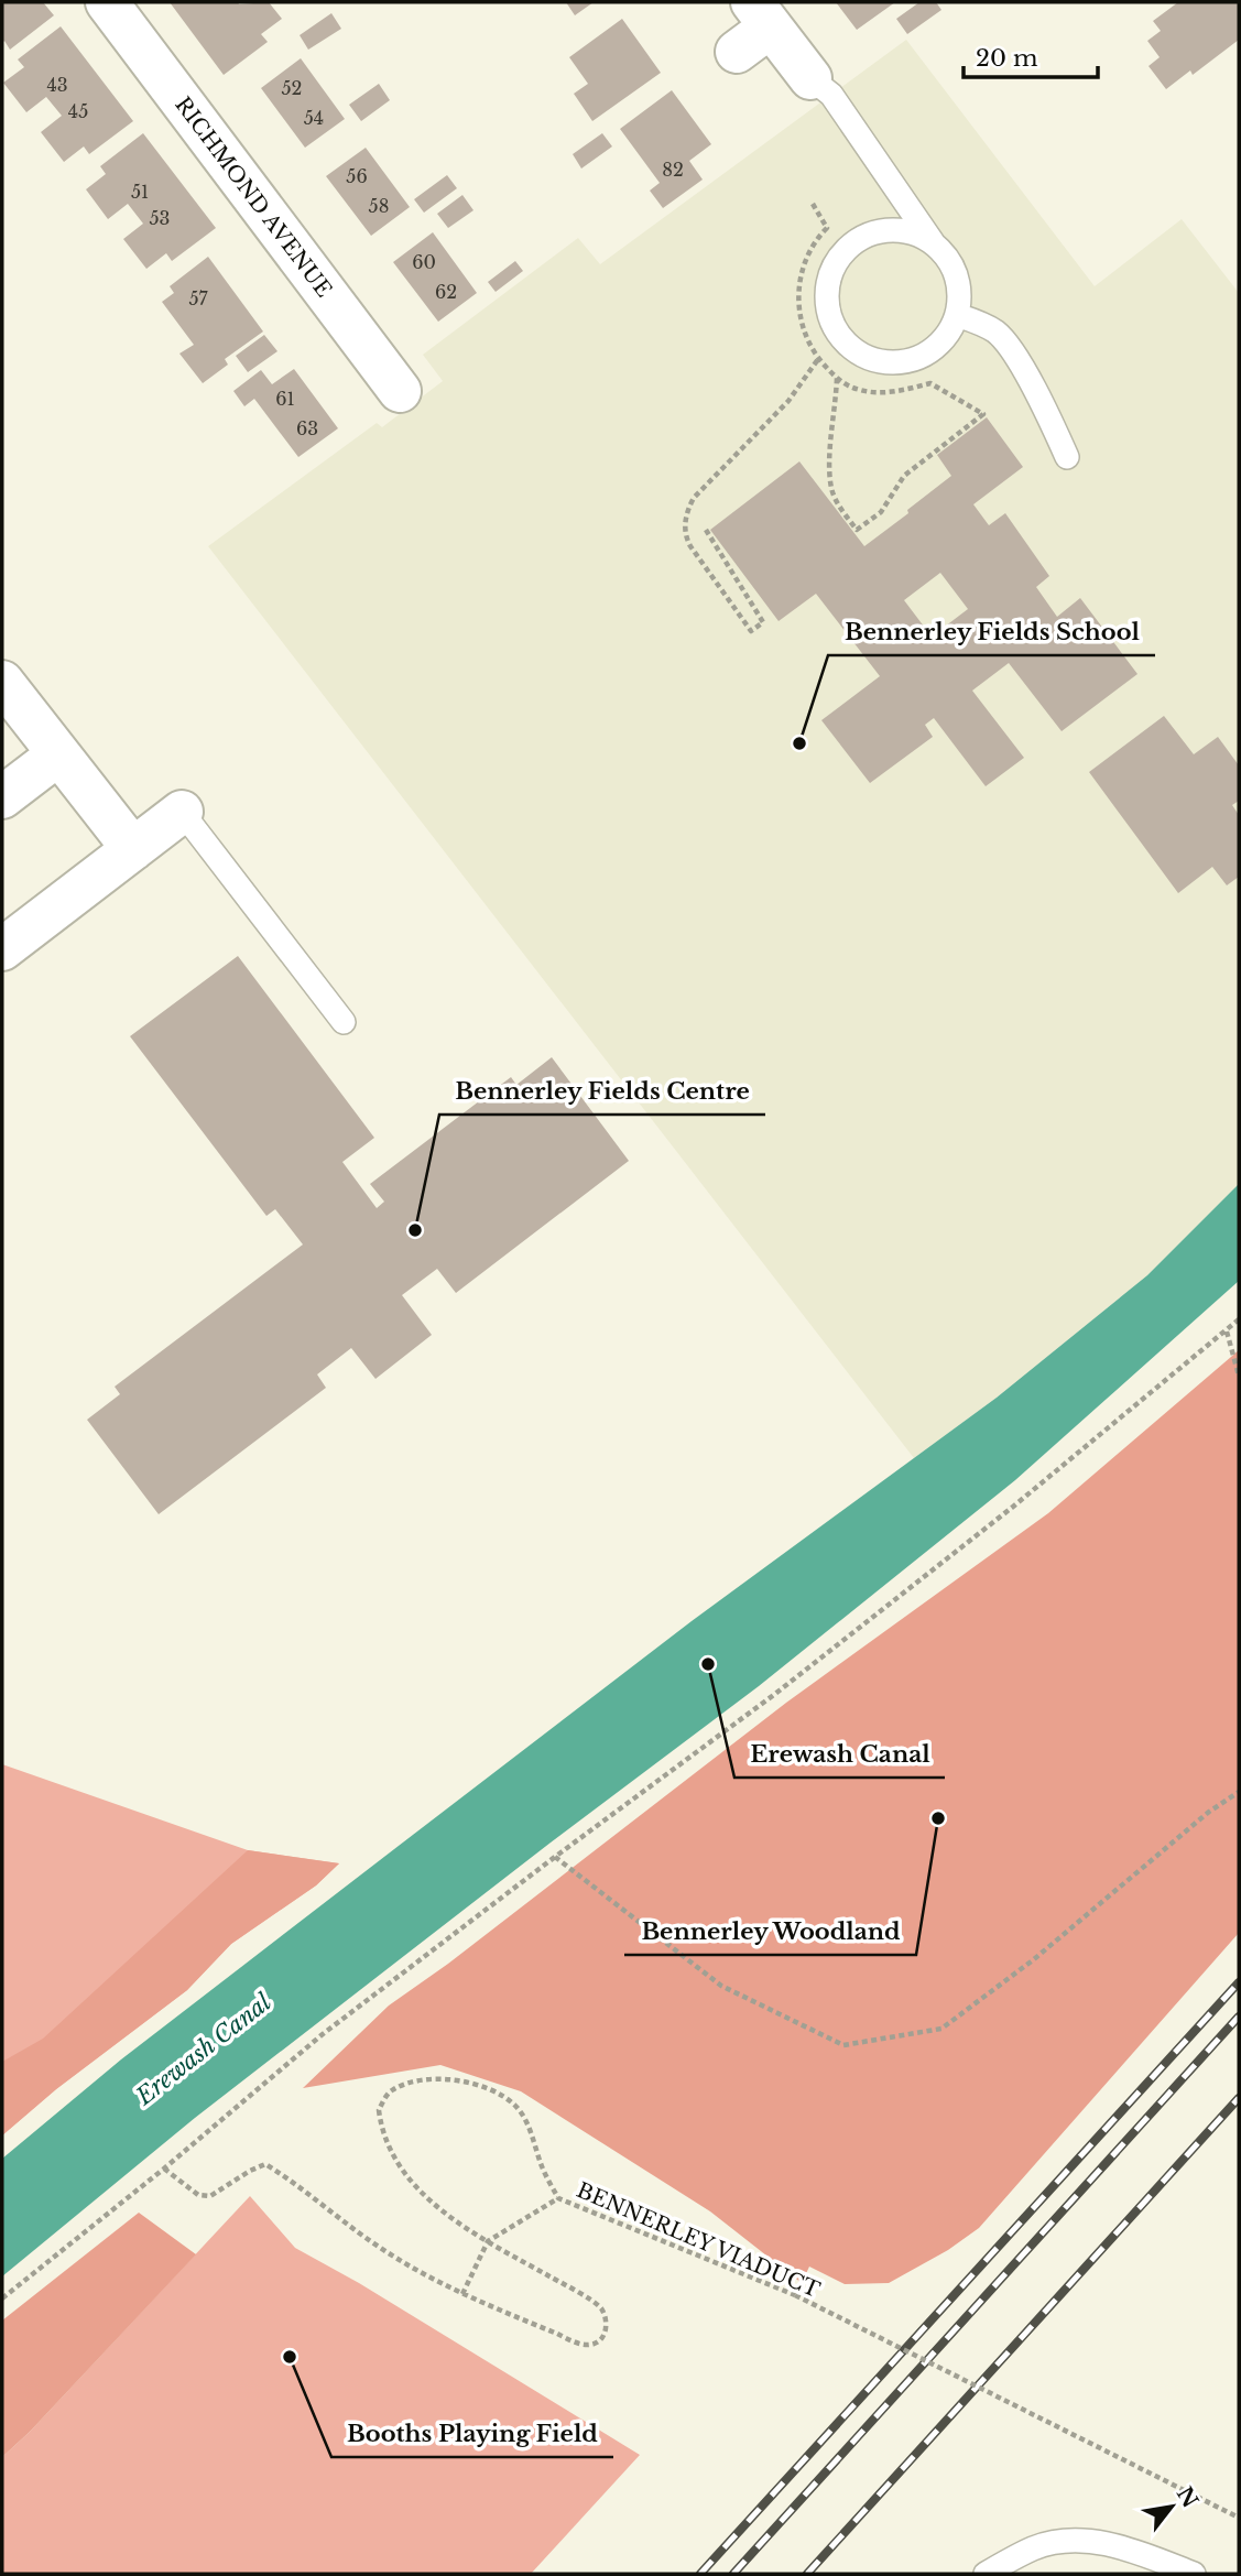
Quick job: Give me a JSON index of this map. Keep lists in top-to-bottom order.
{
  "streets": {
    "street": ["RICHMOND AVENUE"],
    "path": ["BENNERLEY VIADUCT"]
  },
  "water": ["Erewash Canal"],
  "places": [
    "Bennerley Fields School",
    "Bennerley Fields Centre",
    "Erewash Canal",
    "Bennerley Woodland",
    "Booths Playing Field"
  ],
  "house_numbers": [
    "43",
    "52",
    "45",
    "54",
    "82",
    "56",
    "51",
    "58",
    "53",
    "60",
    "62",
    "57",
    "61",
    "63"
  ],
  "scale_bar": "20 m",
  "north": "top right"
}
